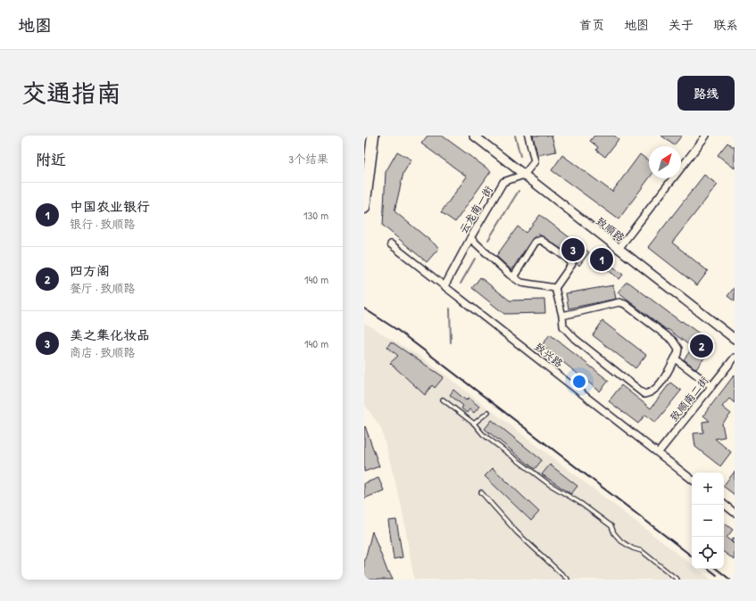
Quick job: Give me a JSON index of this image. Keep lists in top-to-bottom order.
{
  "streets": {
    "street": [
      "云龙南一街",
      "致顺路",
      "致兴路",
      "致顺南二街"
    ]
  },
  "crossings": [
    ["云龙南一街", "致顺路"],
    ["云龙南一街", "致兴路"],
    ["致兴路", "致顺南二街"]
  ],
  "north": "top right",
  "page": {
    "header": "地图",
    "nav": [
      "首页",
      "地图",
      "关于",
      "联系"
    ],
    "title": "交通指南",
    "buttons": "路线",
    "heading": ["附近", "3个结果"],
    "list": [
      {
        "mark": "1",
        "name": "中国农业银行",
        "note": "银行 · 致顺路",
        "value": "130 m"
      },
      {
        "mark": "2",
        "name": "四方阁",
        "note": "餐厅 · 致顺路",
        "value": "140 m"
      },
      {
        "mark": "3",
        "name": "美之集化妆品",
        "note": "商店 · 致顺路",
        "value": "140 m"
      }
    ],
    "pins": ["3", "1", "2"],
    "map_buttons": ["+", "−"]
  }
}
